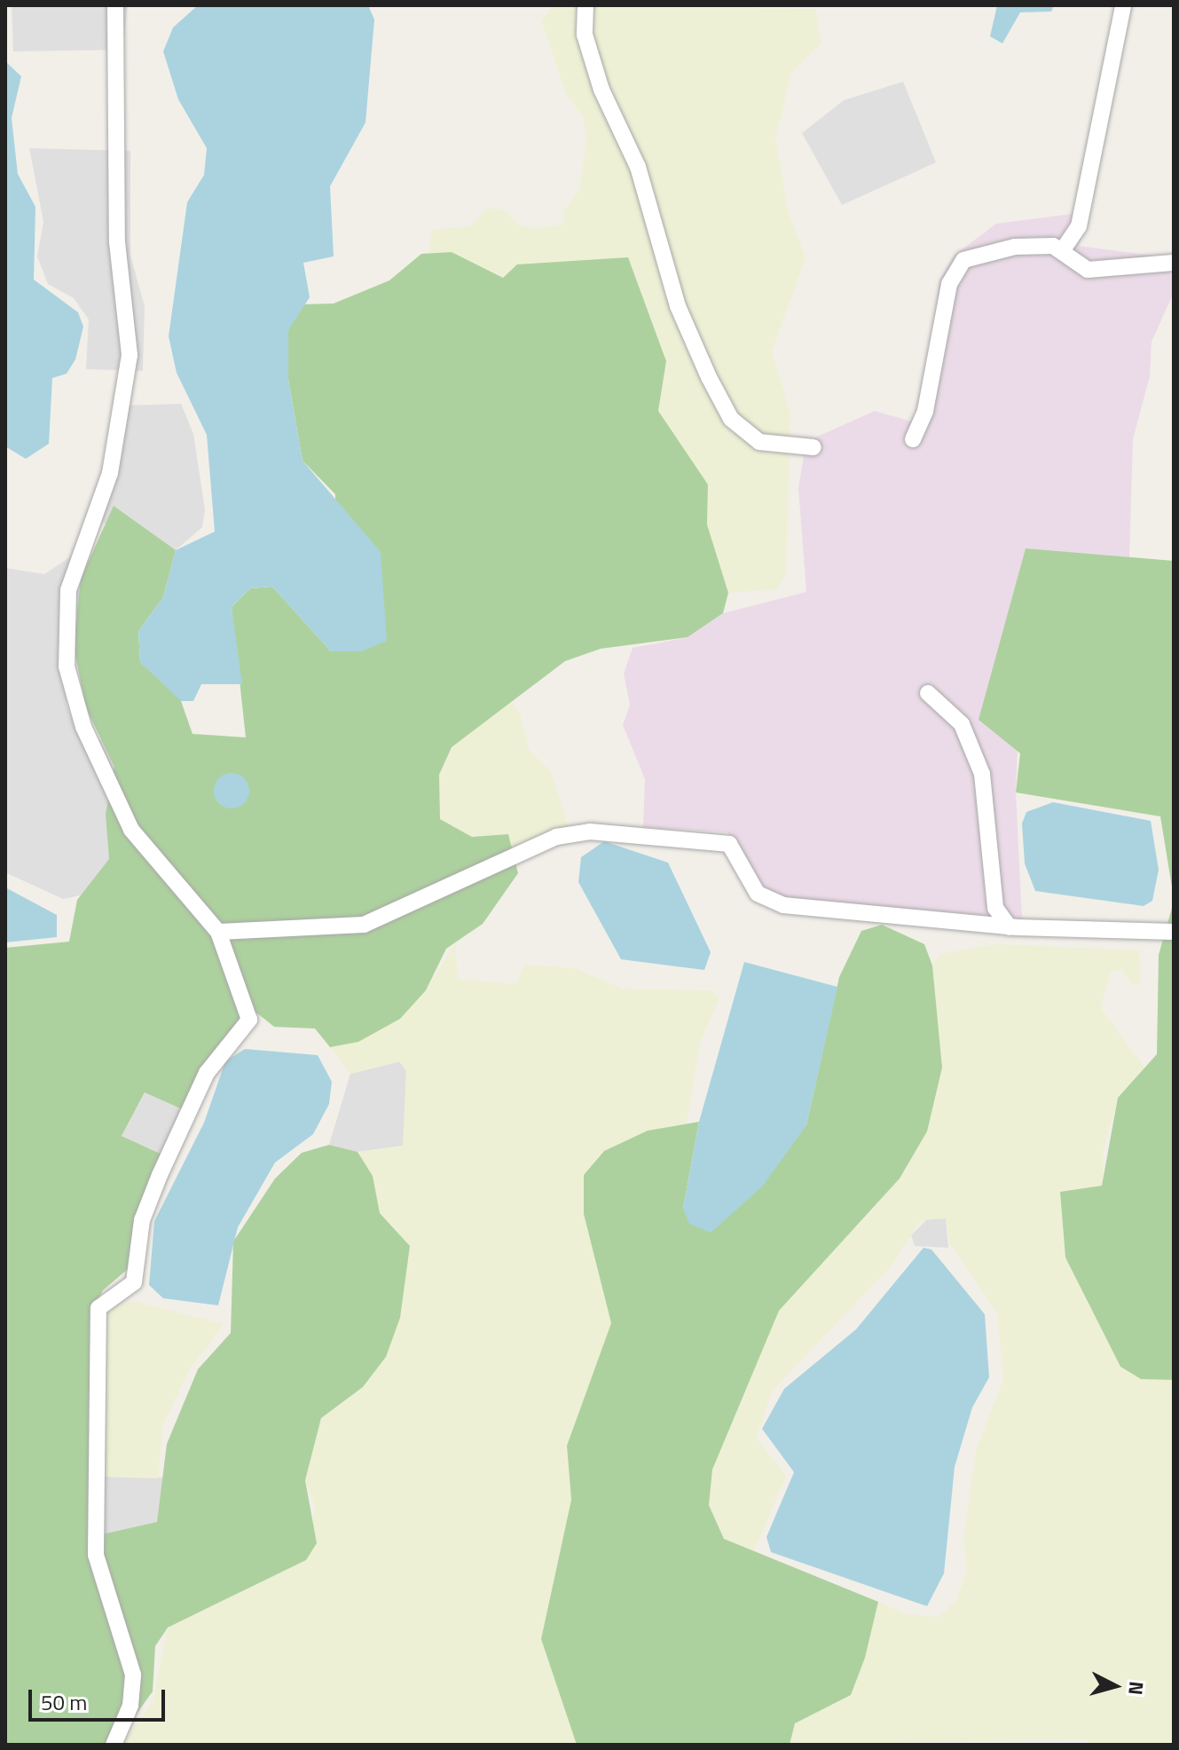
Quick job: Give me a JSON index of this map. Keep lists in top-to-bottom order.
{
  "scale_bar": "50 m",
  "north": "right"
}
